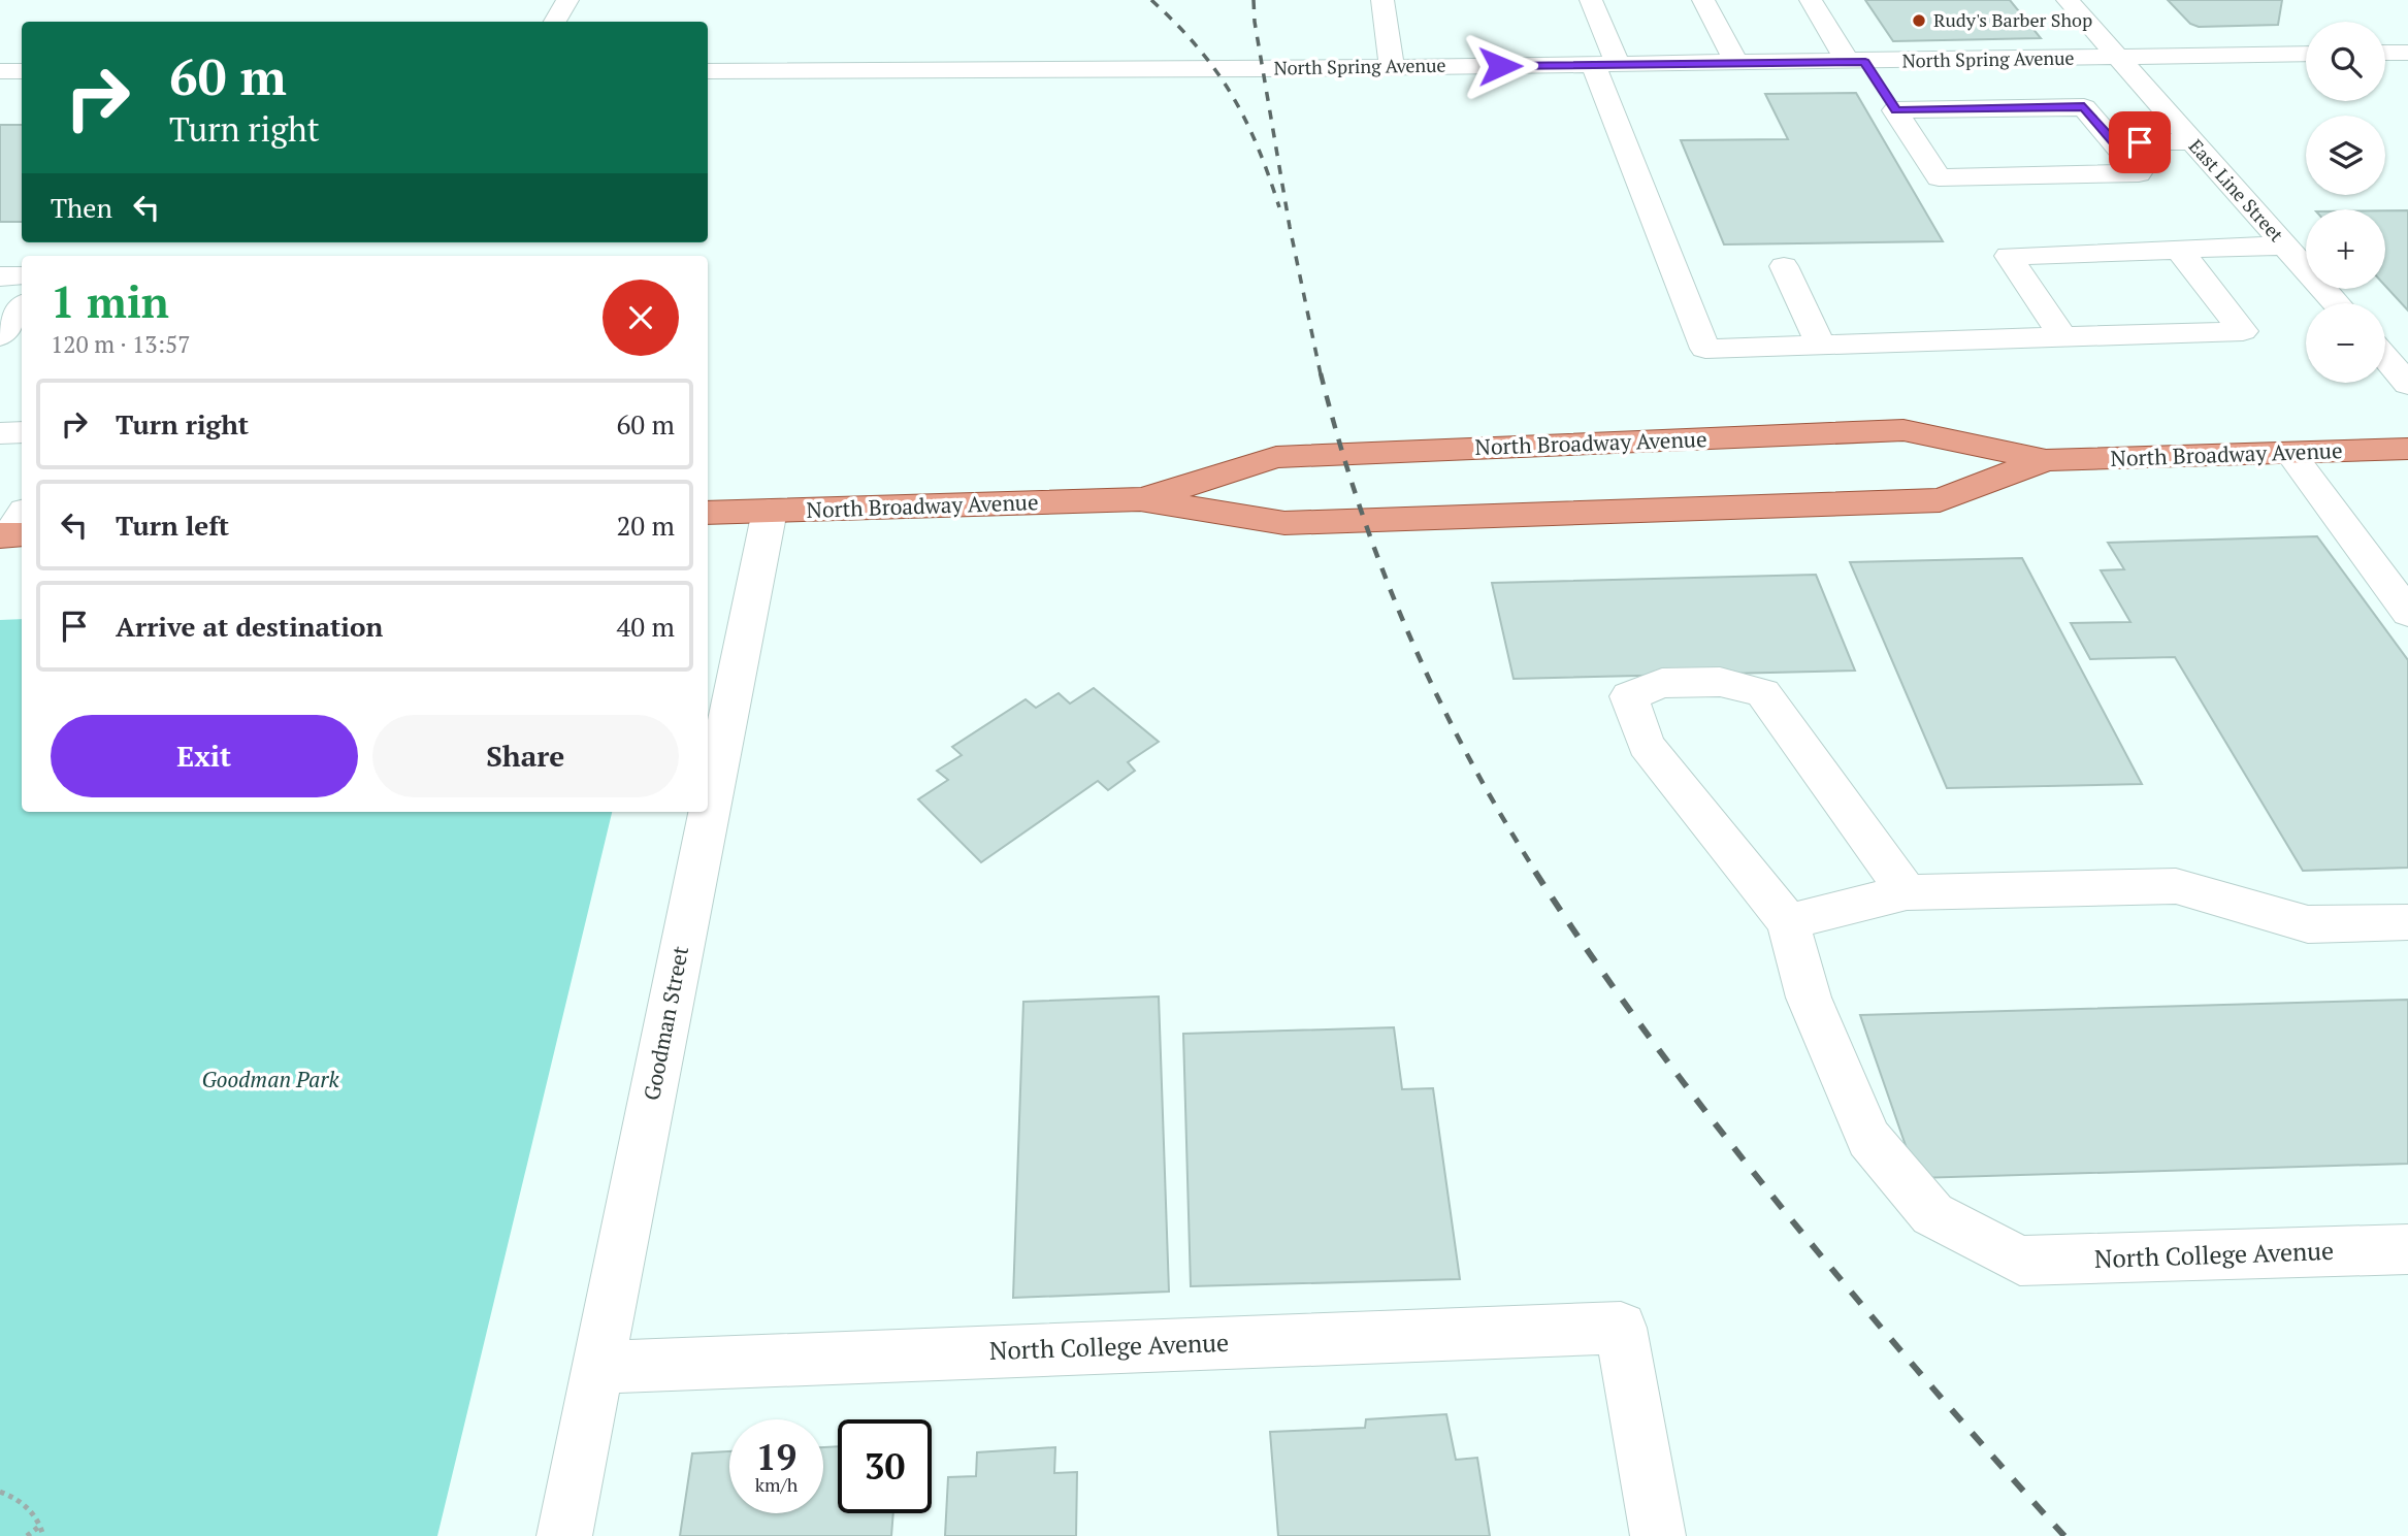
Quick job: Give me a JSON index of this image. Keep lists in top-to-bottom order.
{
  "streets": {
    "main road": ["North Broadway Avenue"],
    "street": [
      "North Spring Avenue",
      "East Line Street",
      "Goodman Street",
      "North College Avenue"
    ]
  },
  "crossings": [
    ["North Spring Avenue", "East Line Street"],
    ["North Broadway Avenue", "Goodman Street"],
    ["Goodman Street", "North College Avenue"]
  ],
  "parks": ["Goodman Park"],
  "places": ["Rudy's Barber Shop"],
  "page": {
    "map_buttons": ["+", "−"],
    "turn": ["60 m", "Turn right"],
    "then": "Then",
    "heading": ["1 min", "120 m · 13:57"],
    "list": [
      {
        "name": "Turn right",
        "value": "60 m"
      },
      {
        "name": "Turn left",
        "value": "20 m"
      },
      {
        "name": "Arrive at destination",
        "value": "40 m"
      }
    ],
    "buttons": ["Exit", "Share"],
    "speed": "19 km/h",
    "limit": "30"
  }
}
